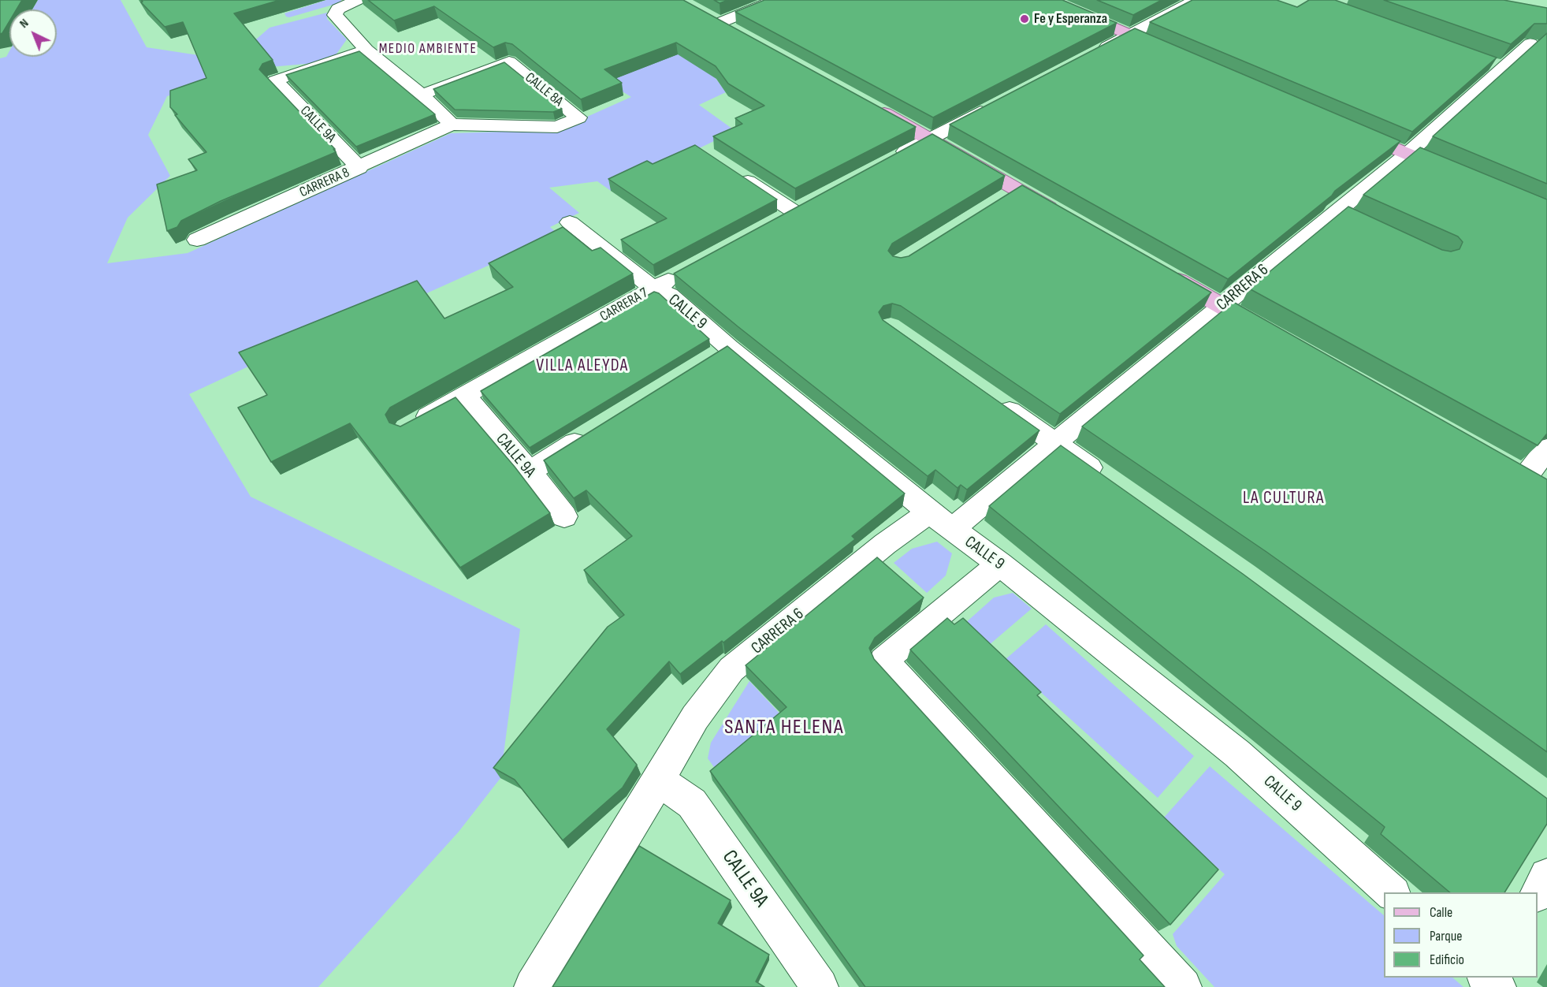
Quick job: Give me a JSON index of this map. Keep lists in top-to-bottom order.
{
  "streets": {
    "street": [
      "CALLE 8A",
      "CALLE 9A",
      "CARRERA 8",
      "CARRERA 6",
      "CARRERA 7",
      "CALLE 9"
    ]
  },
  "crossings": [
    ["CALLE 8A", "CARRERA 8"],
    ["CALLE 9A", "CARRERA 8"],
    ["CALLE 9A", "CARRERA 6"],
    ["CALLE 9A", "CARRERA 7"],
    ["CARRERA 6", "CALLE 9"],
    ["CARRERA 7", "CALLE 9"]
  ],
  "districts": [
    "MEDIO AMBIENTE",
    "VILLA ALEYDA",
    "LA CULTURA",
    "SANTA HELENA"
  ],
  "places": ["Fe y Esperanza"],
  "legend": ["Calle", "Parque", "Edificio"],
  "north": "top left"
}
